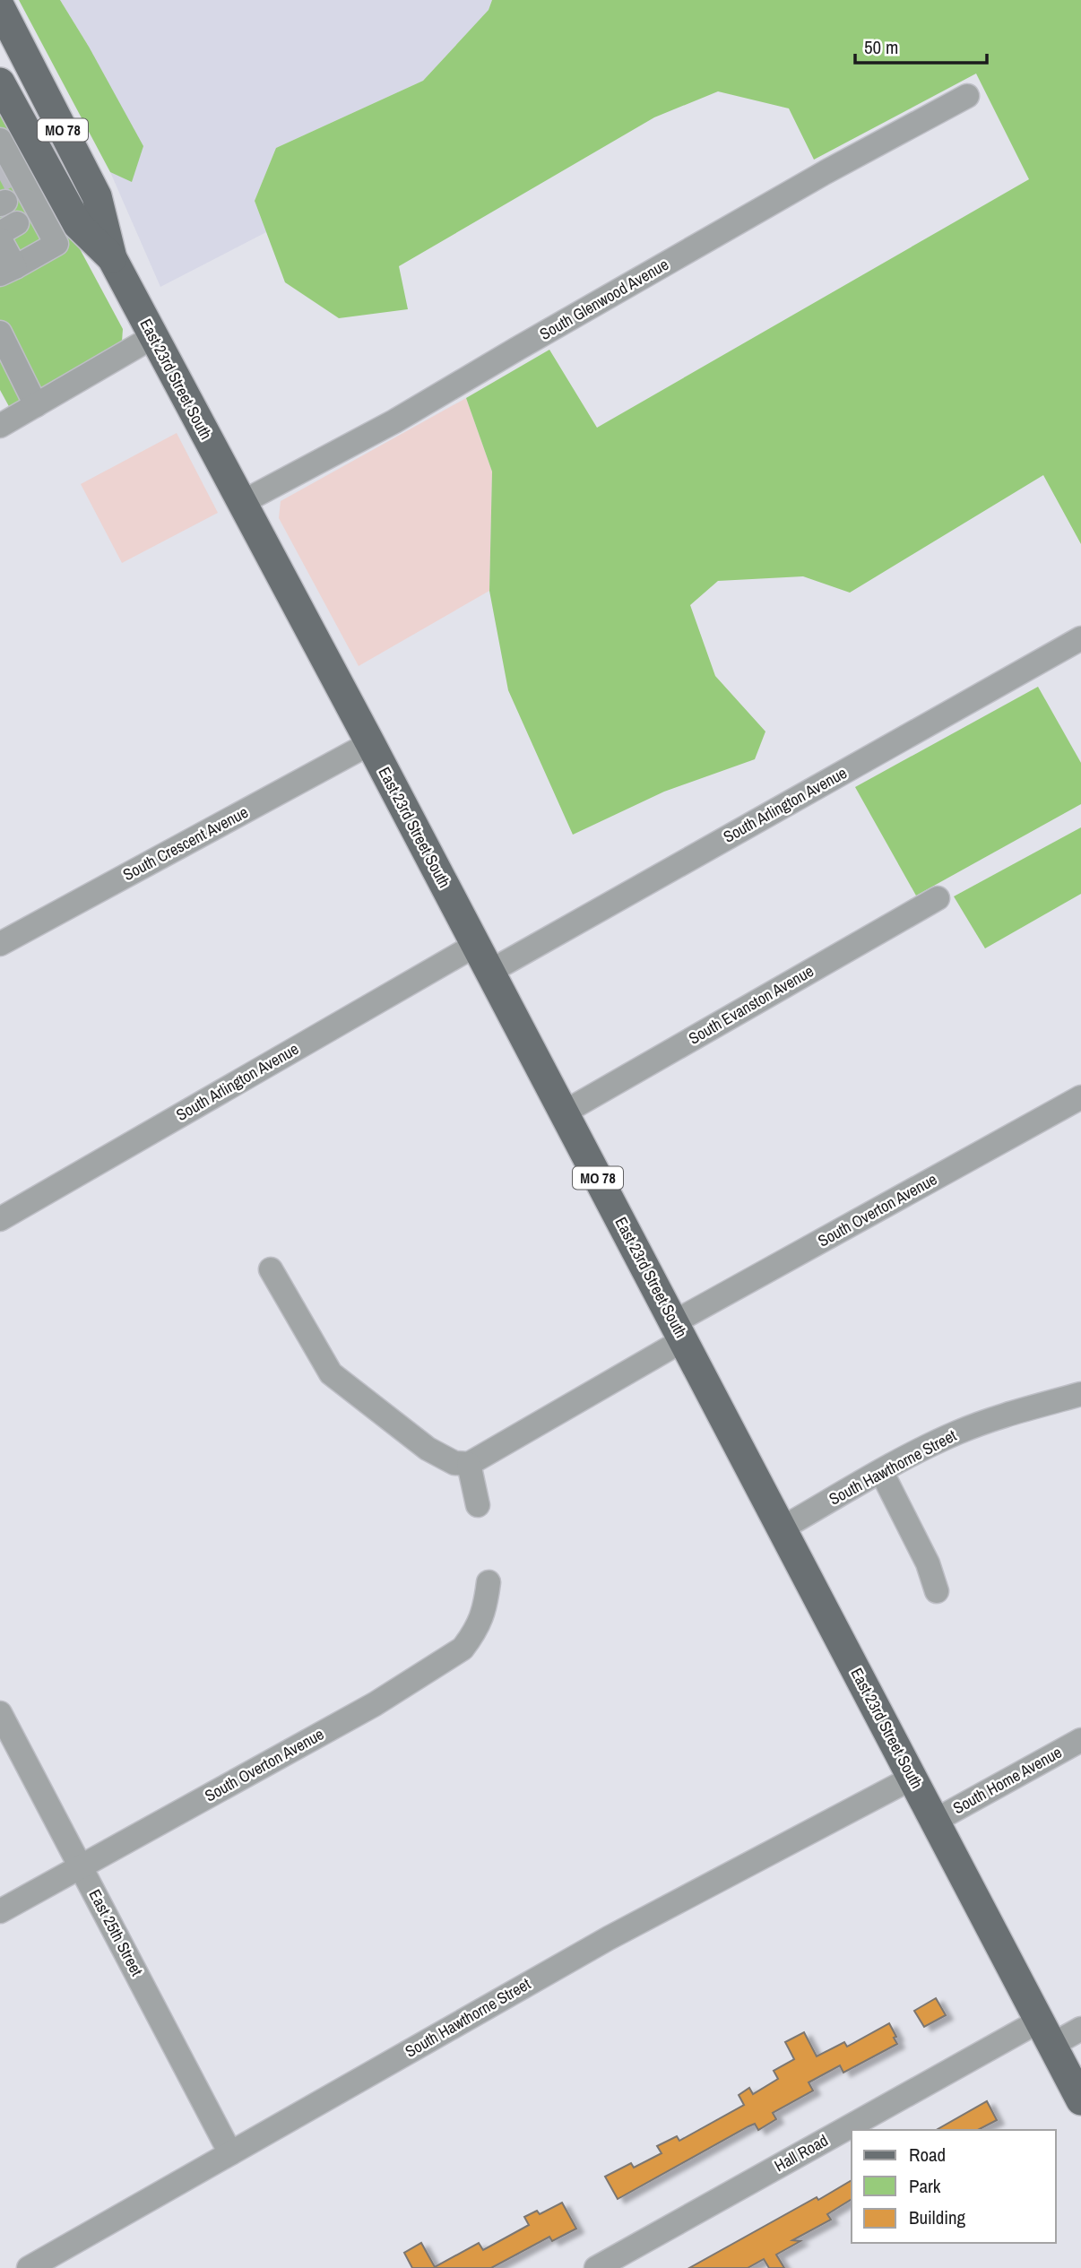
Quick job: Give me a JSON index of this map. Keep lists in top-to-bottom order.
{
  "streets": {
    "main road": ["MO 78", "East 23rd Street South"],
    "street": [
      "South Glenwood Avenue",
      "South Arlington Avenue",
      "South Crescent Avenue",
      "South Evanston Avenue",
      "South Overton Avenue",
      "South Hawthorne Street",
      "South Home Avenue",
      "East 25th Street",
      "Hall Road"
    ]
  },
  "crossings": [
    ["South Glenwood Avenue", "East 23rd Street South"],
    ["East 23rd Street South", "South Arlington Avenue"],
    ["East 23rd Street South", "South Crescent Avenue"],
    ["East 23rd Street South", "South Evanston Avenue"],
    ["East 23rd Street South", "South Overton Avenue"],
    ["East 23rd Street South", "South Hawthorne Street"],
    ["East 23rd Street South", "South Home Avenue"],
    ["East 23rd Street South", "Hall Road"],
    ["South Overton Avenue", "East 25th Street"],
    ["South Hawthorne Street", "East 25th Street"]
  ],
  "legend": ["Road", "Park", "Building"],
  "scale_bar": "50 m"
}
